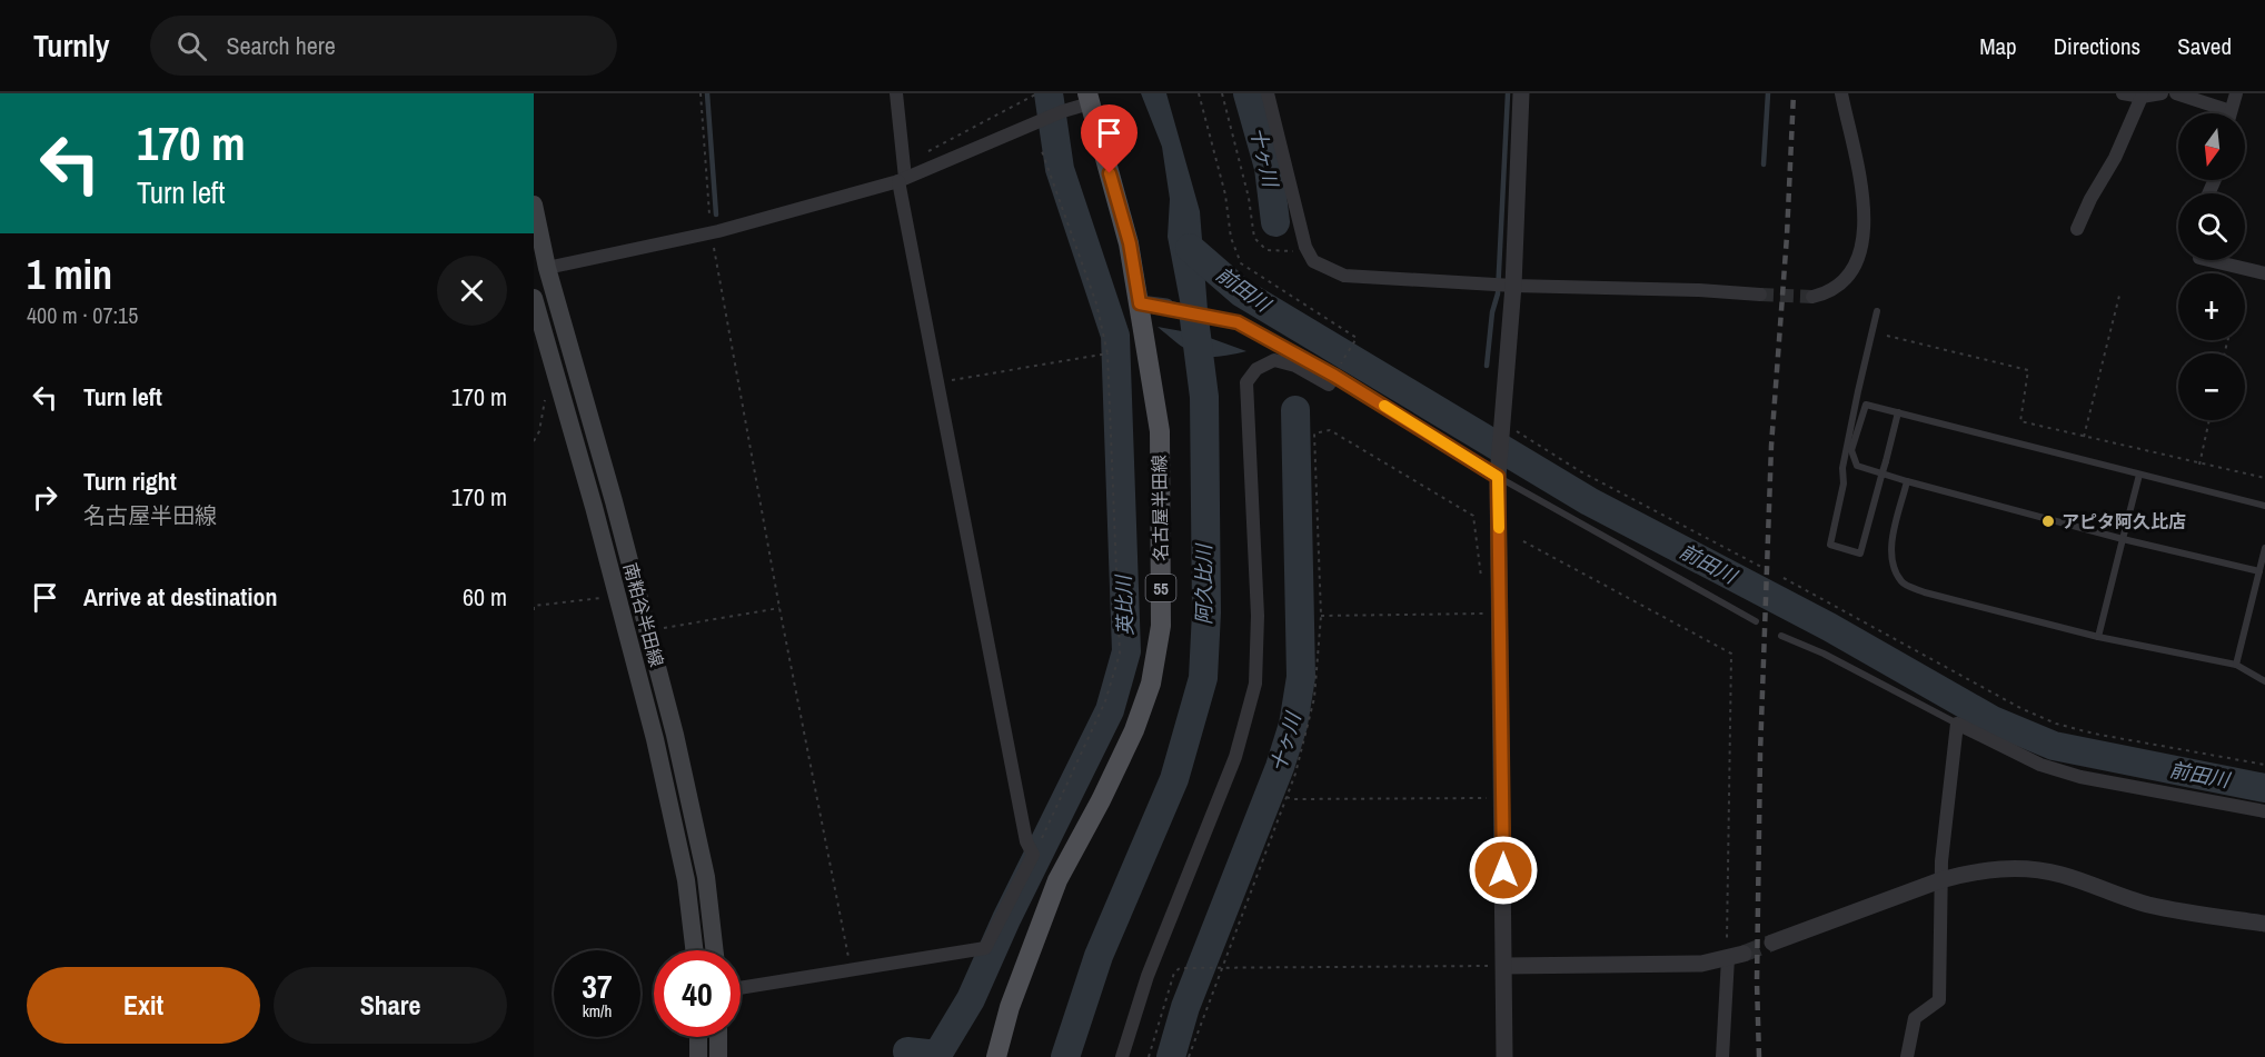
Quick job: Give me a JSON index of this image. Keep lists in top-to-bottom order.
{
  "streets": {
    "main road": ["名古屋半田線", "55", "南粕谷半田線"]
  },
  "water": [
    "十ヶ川",
    "前田川",
    "阿久比川",
    "英比川"
  ],
  "places": ["アピタ阿久比店"],
  "north": "bottom",
  "page": {
    "header": "Turnly",
    "search": "Search here",
    "nav": ["Map", "Directions", "Saved"],
    "turn": ["170 m", "Turn left"],
    "map_buttons": ["+", "−"],
    "heading": ["1 min", "400 m · 07:15"],
    "list": [
      {
        "name": "Turn left",
        "value": "170 m"
      },
      {
        "name": "Turn right",
        "note": "名古屋半田線",
        "value": "170 m"
      },
      {
        "name": "Arrive at destination",
        "value": "60 m"
      }
    ],
    "speed": "37 km/h",
    "limit": "40",
    "buttons": ["Exit", "Share"]
  }
}
